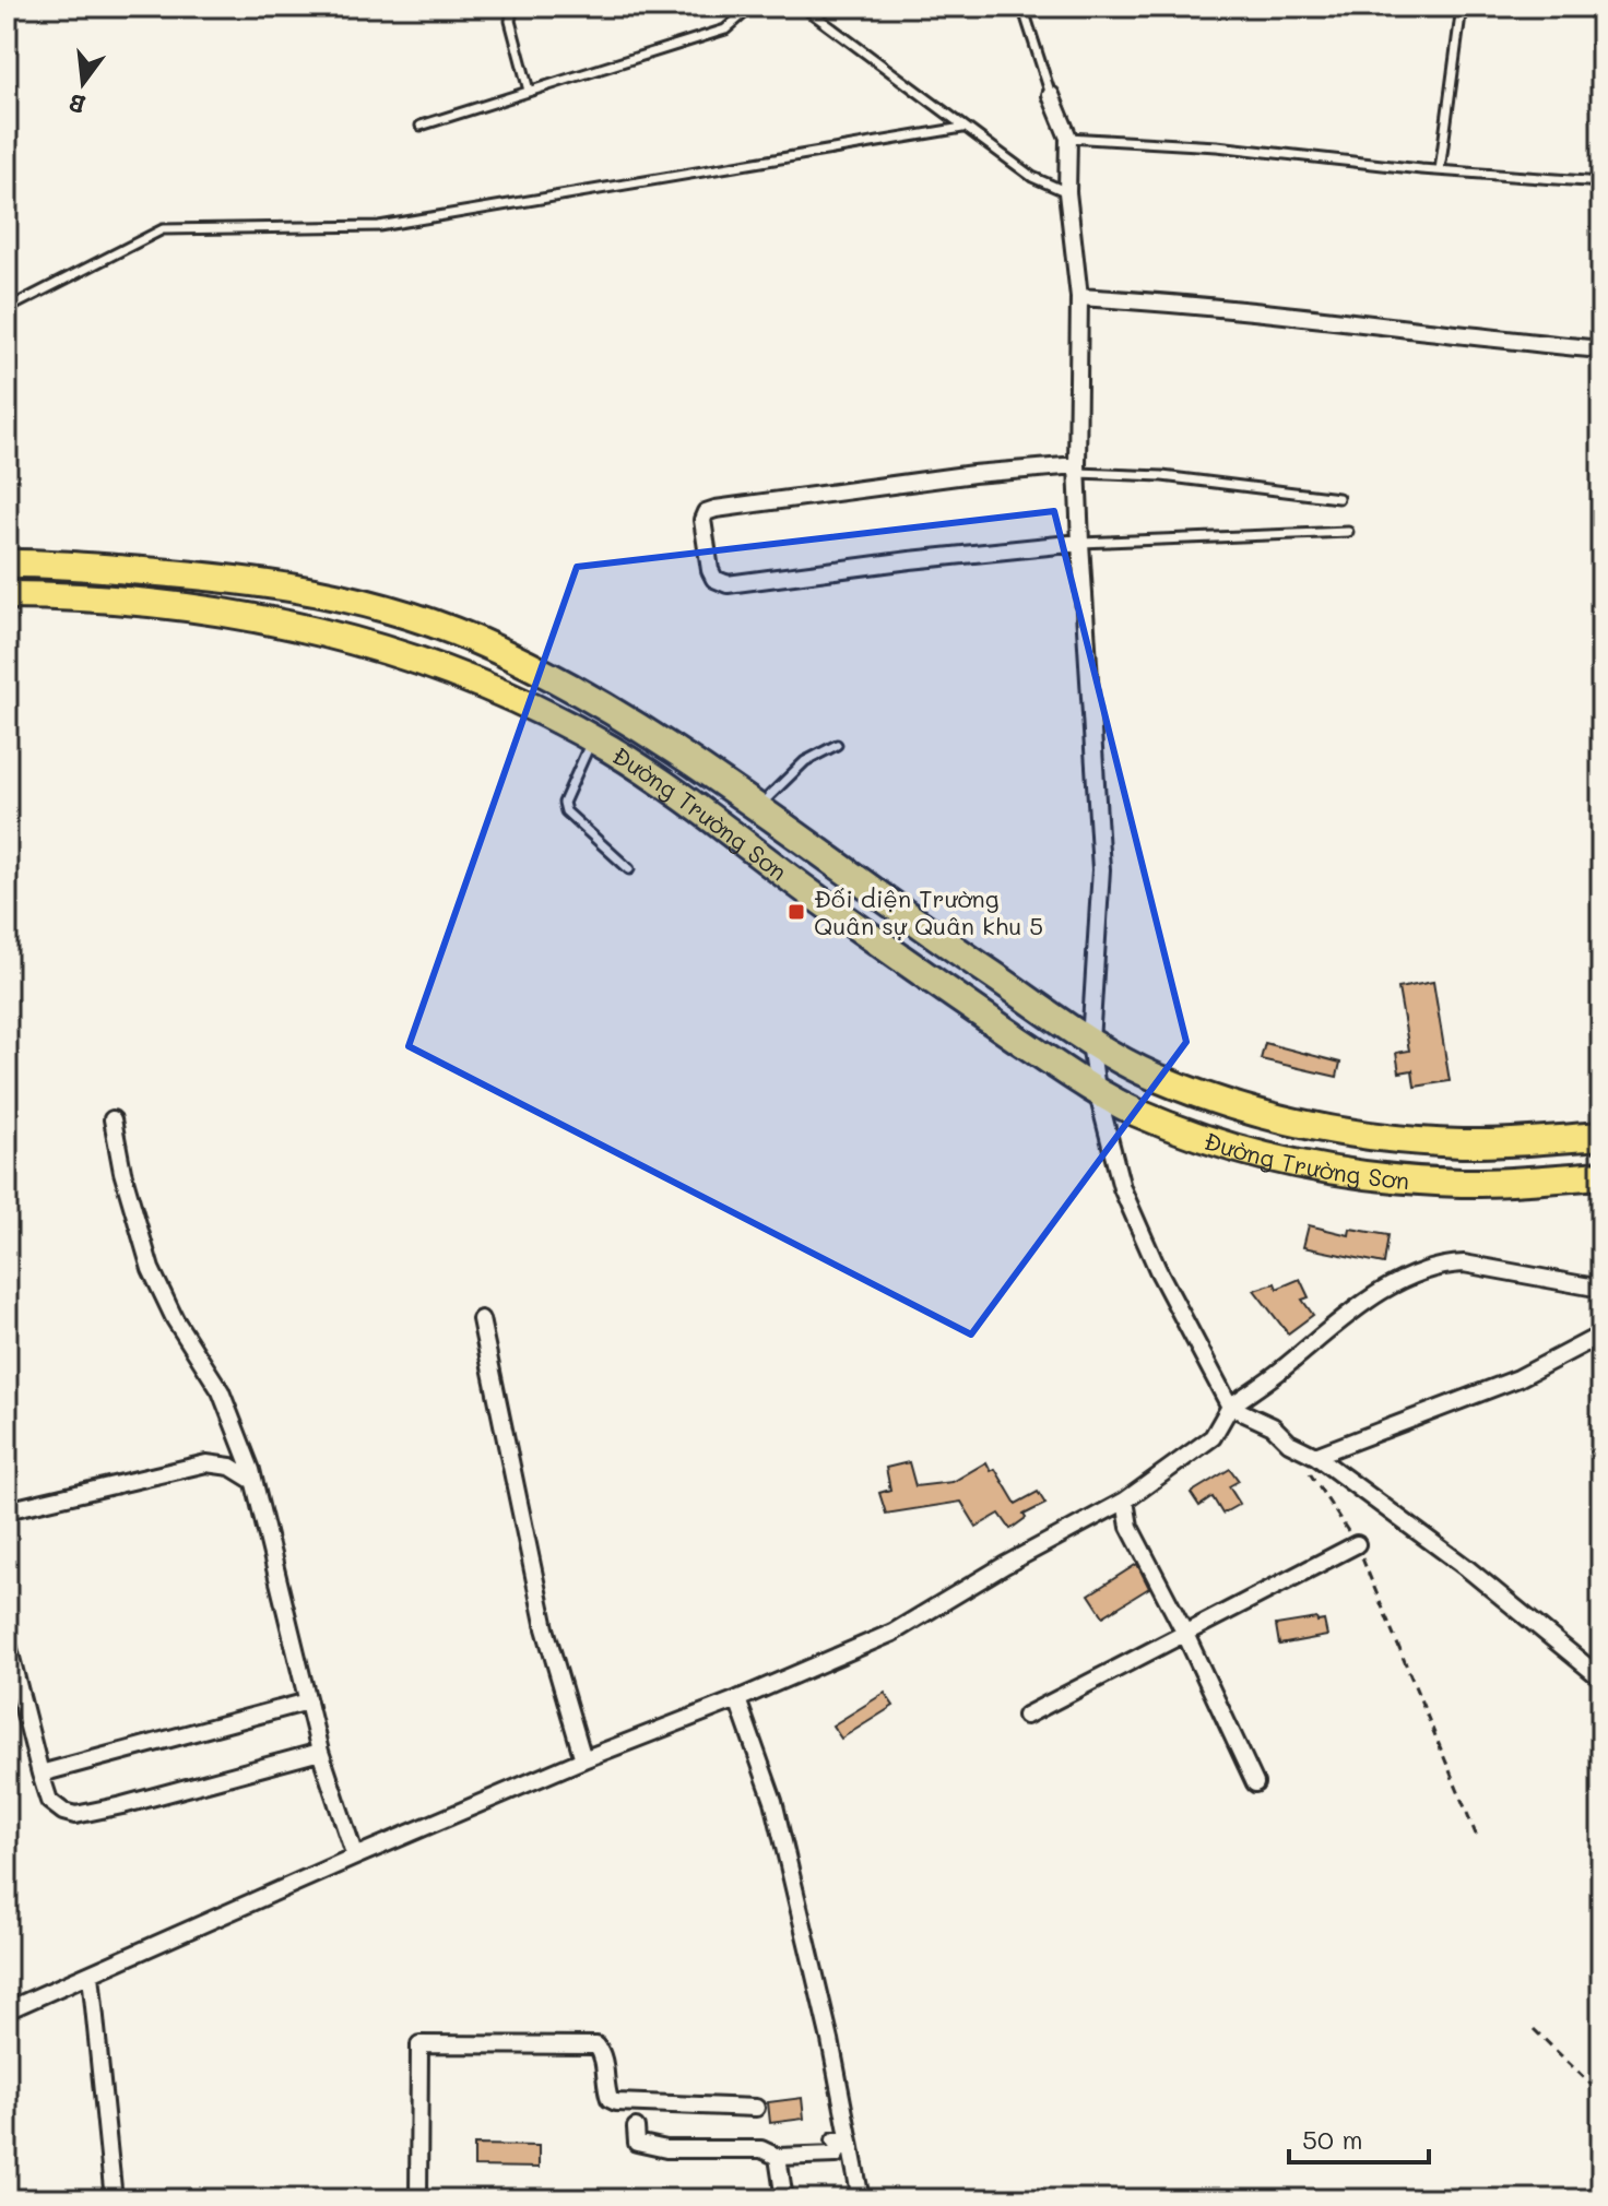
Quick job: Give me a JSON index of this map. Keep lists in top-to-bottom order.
{
  "streets": {
    "highway": ["Đường Trường Sơn"]
  },
  "places": {
    "transit": ["Đối diện Trường Quân sự Quân khu 5"]
  },
  "scale_bar": "50 m",
  "north": "bottom"
}
